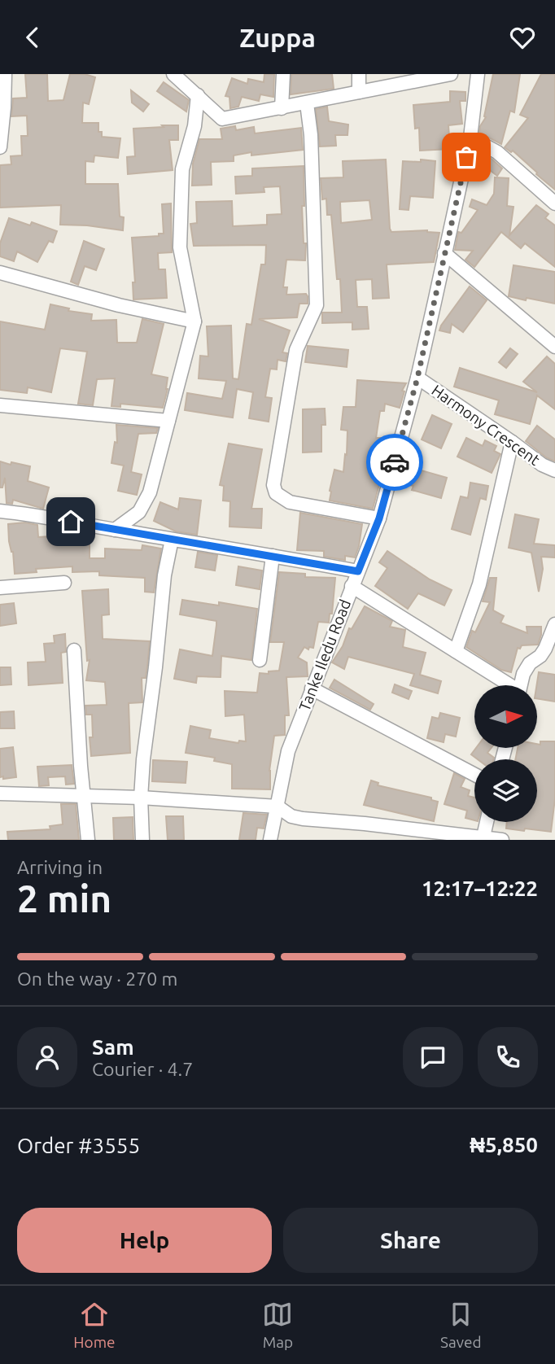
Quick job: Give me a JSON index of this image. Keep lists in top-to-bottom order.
{
  "streets": {
    "street": ["Harmony Crescent", "Tanke Iledu Road"]
  },
  "crossings": [
    ["Harmony Crescent", "Tanke Iledu Road"]
  ],
  "north": "right",
  "page": {
    "header": "Zuppa",
    "heading": ["2 min", "Arriving in", "12:17–12:22"],
    "panel": [
      "Sam",
      "Courier · 4.7",
      "Order #3555",
      "₦5,850"
    ],
    "bar": "On the way · 270 m",
    "buttons": ["Help", "Share"],
    "tabs": ["Home", "Map", "Saved"]
  }
}
